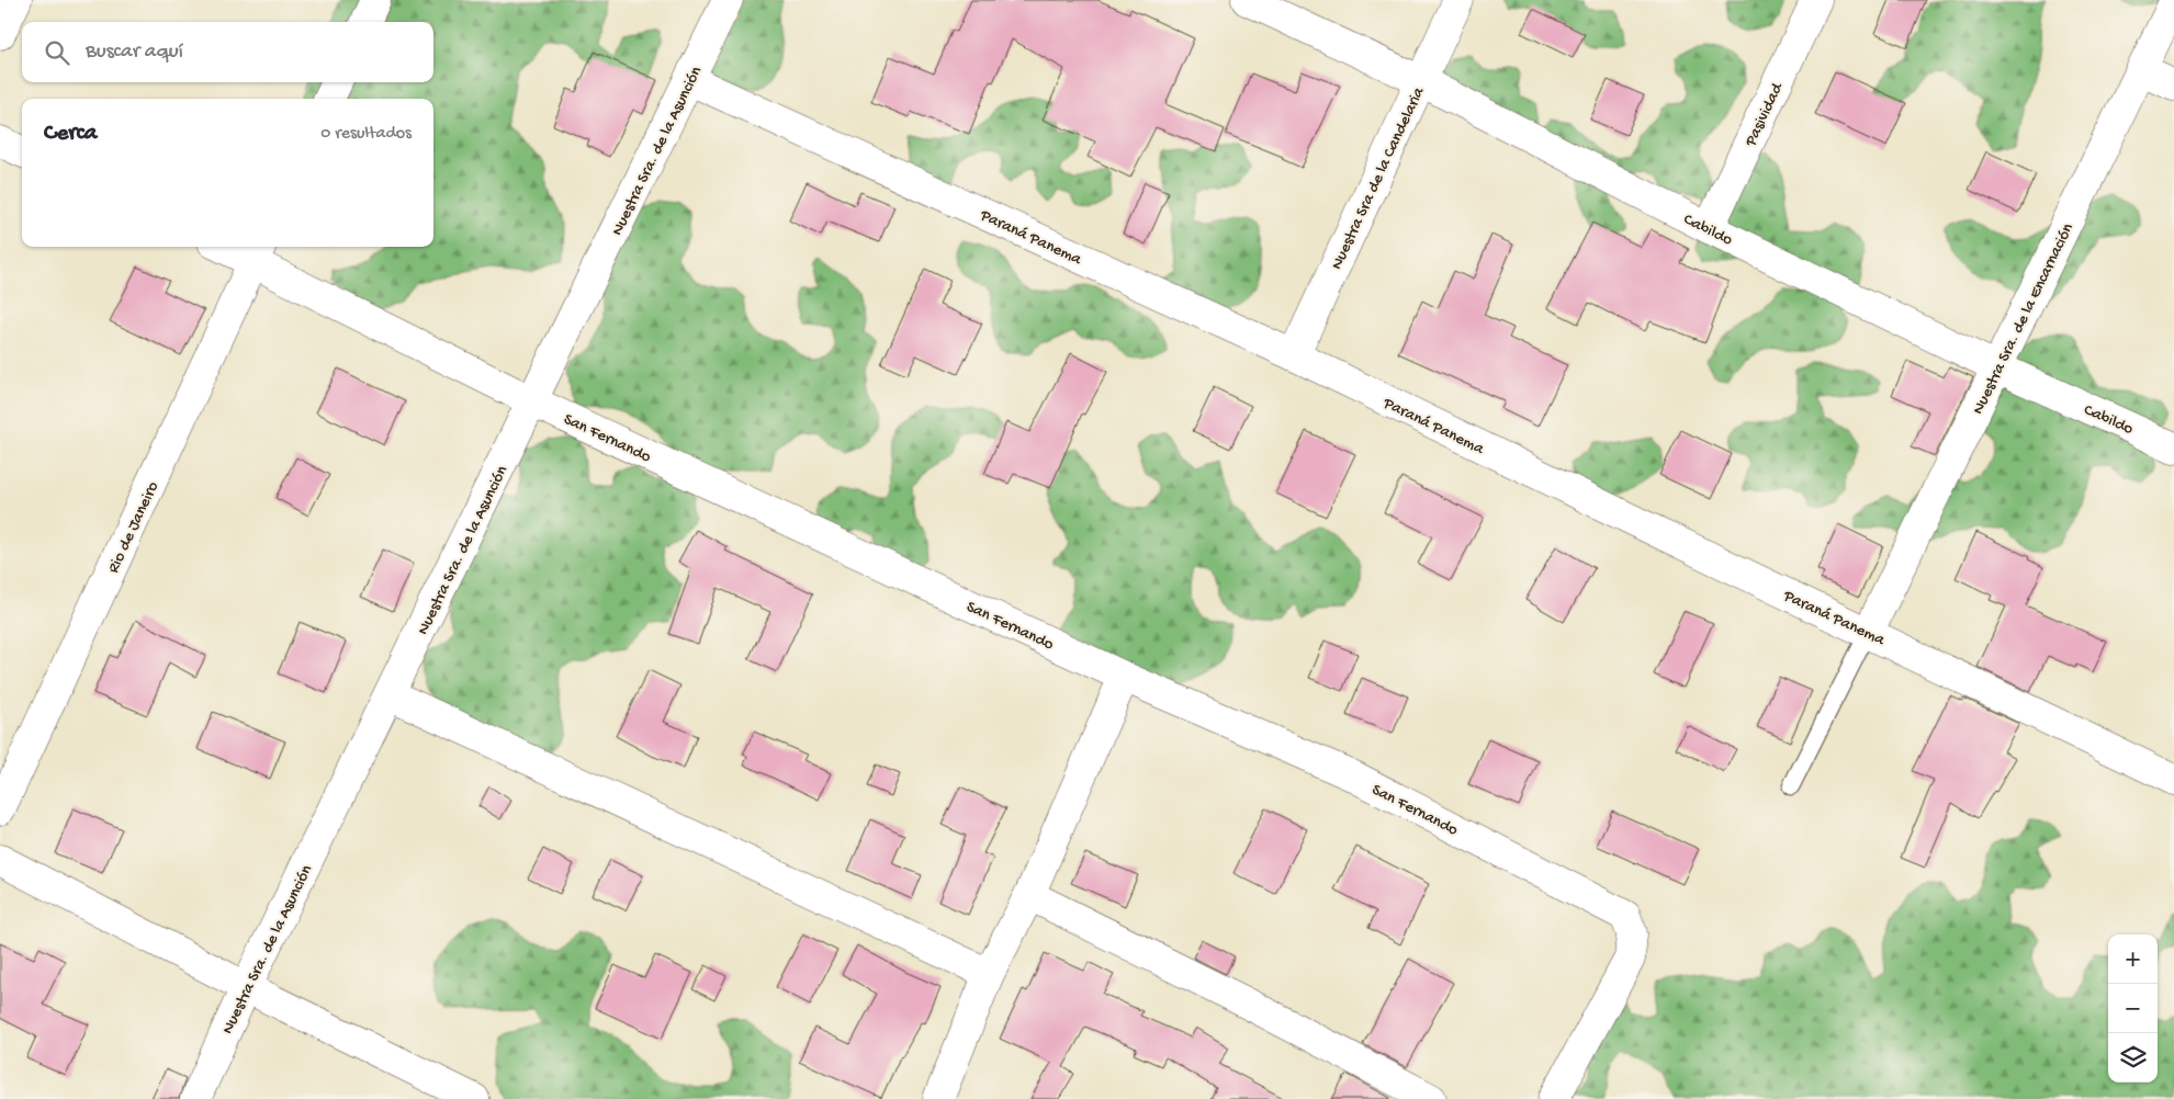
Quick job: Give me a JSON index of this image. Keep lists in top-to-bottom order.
{
  "streets": {
    "street": [
      "Pasividad",
      "Nuestra Sra. de la Asunción",
      "Nuestra Sra de la Candelaria",
      "Cabildo",
      "Paraná Panema",
      "Nuestra Sra. de la Encarnación",
      "San Fernando",
      "Rio de Janeiro"
    ]
  },
  "crossings": [
    ["Pasividad", "Cabildo"],
    ["Nuestra Sra. de la Asunción", "Paraná Panema"],
    ["Nuestra Sra. de la Asunción", "San Fernando"],
    ["Nuestra Sra de la Candelaria", "Cabildo"],
    ["Nuestra Sra de la Candelaria", "Paraná Panema"],
    ["Cabildo", "Nuestra Sra. de la Encarnación"],
    ["Paraná Panema", "Nuestra Sra. de la Encarnación"],
    ["San Fernando", "Rio de Janeiro"]
  ],
  "page": {
    "search": "Buscar aquí",
    "heading": ["Cerca", "0 resultados"],
    "map_buttons": ["+", "−"]
  }
}
